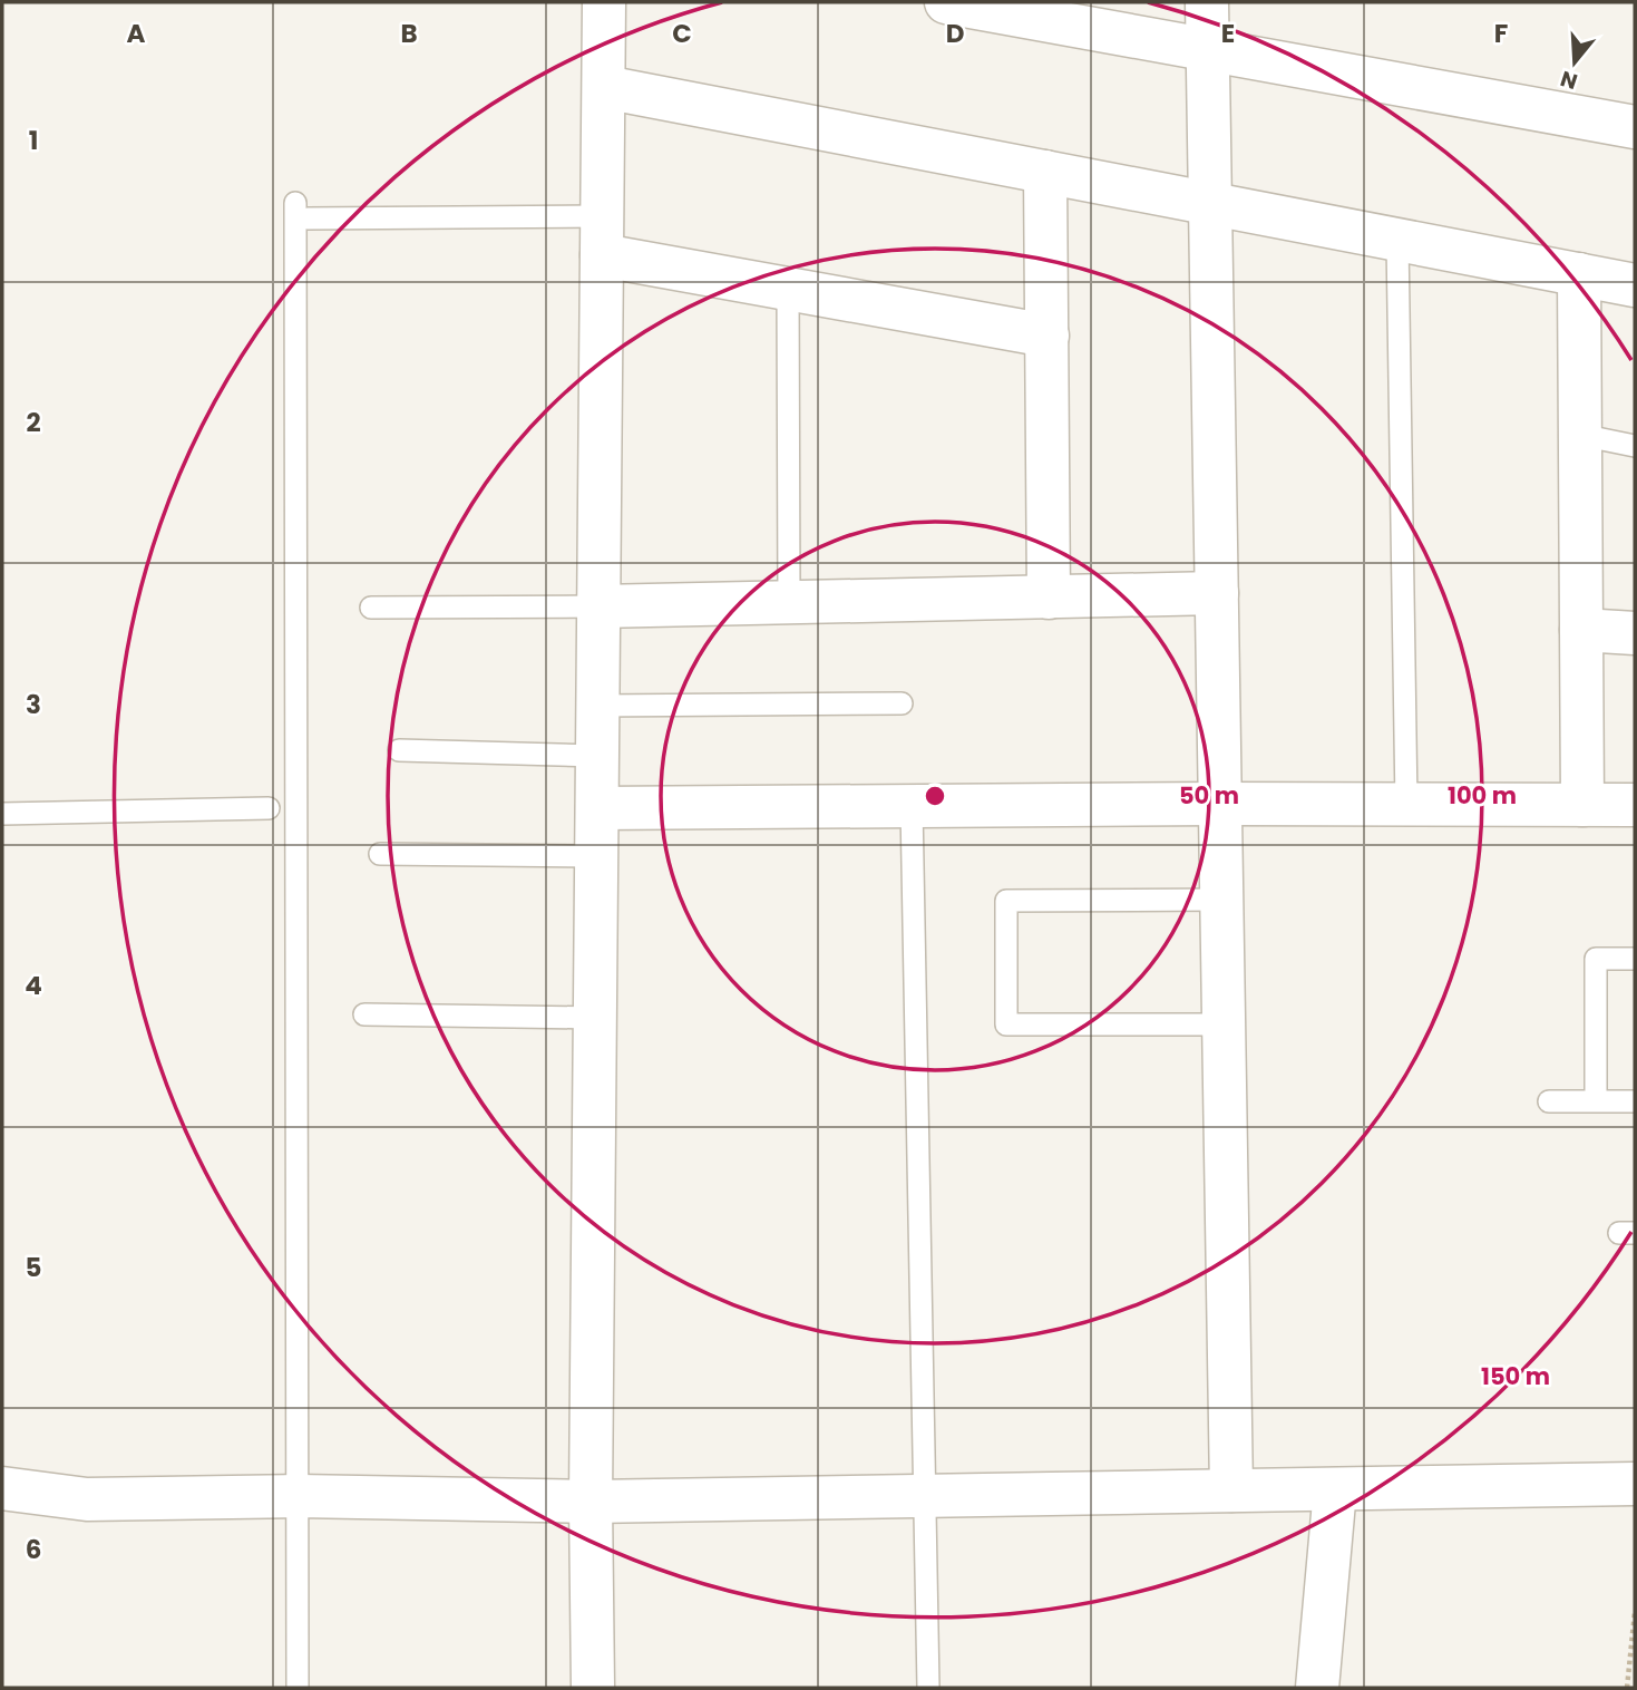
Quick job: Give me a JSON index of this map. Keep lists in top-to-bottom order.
{
  "north": "bottom",
  "grid": {
    "columns": [
      "A",
      "B",
      "C",
      "D",
      "E",
      "F"
    ],
    "rows": [
      "1",
      "2",
      "3",
      "4",
      "5",
      "6"
    ]
  },
  "rings": ["50 m", "100 m", "150 m"]
}
